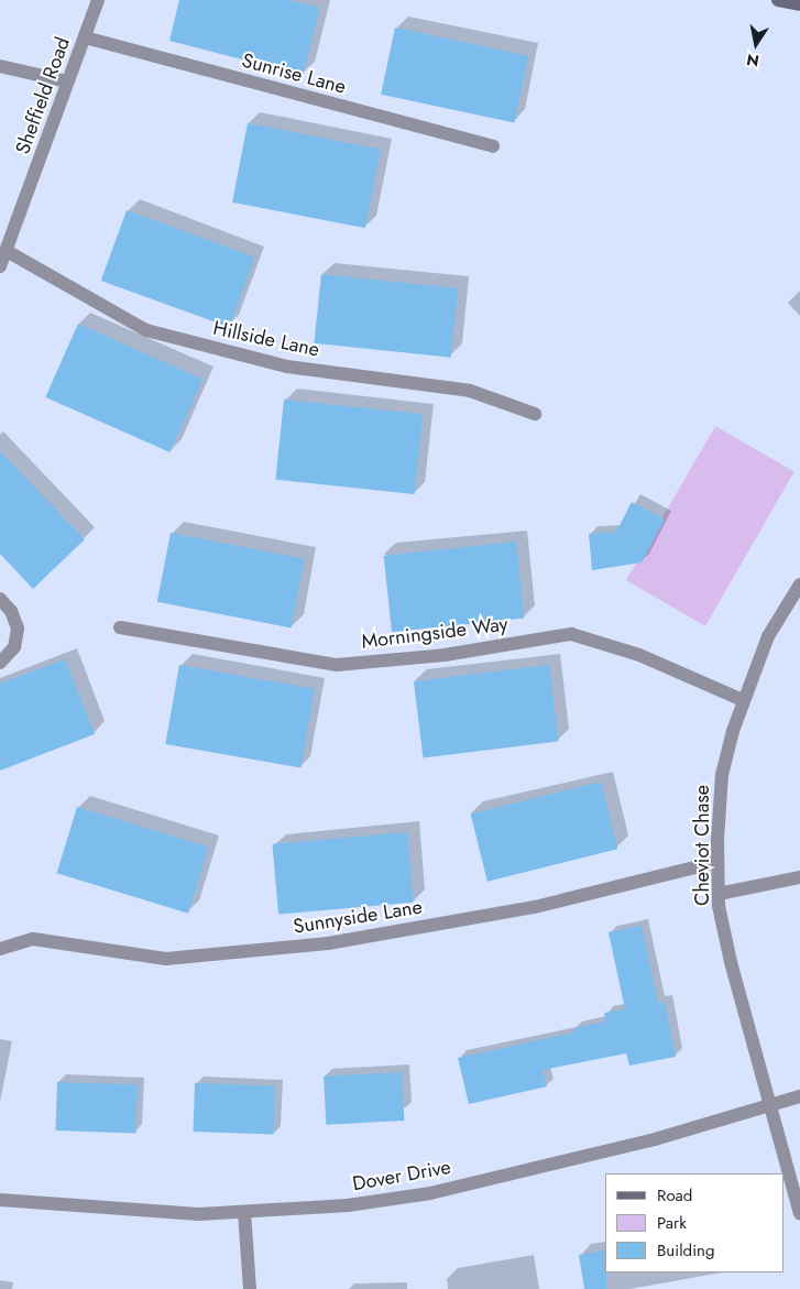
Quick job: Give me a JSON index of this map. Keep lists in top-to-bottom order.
{
  "streets": {
    "street": [
      "Sunrise Lane",
      "Sheffield Road",
      "Hillside Lane",
      "Morningside Way",
      "Cheviot Chase",
      "Sunnyside Lane",
      "Dover Drive"
    ]
  },
  "crossings": [
    ["Sunrise Lane", "Sheffield Road"],
    ["Sheffield Road", "Hillside Lane"],
    ["Morningside Way", "Cheviot Chase"],
    ["Cheviot Chase", "Sunnyside Lane"],
    ["Cheviot Chase", "Dover Drive"]
  ],
  "legend": ["Road", "Park", "Building"],
  "north": "bottom"
}
